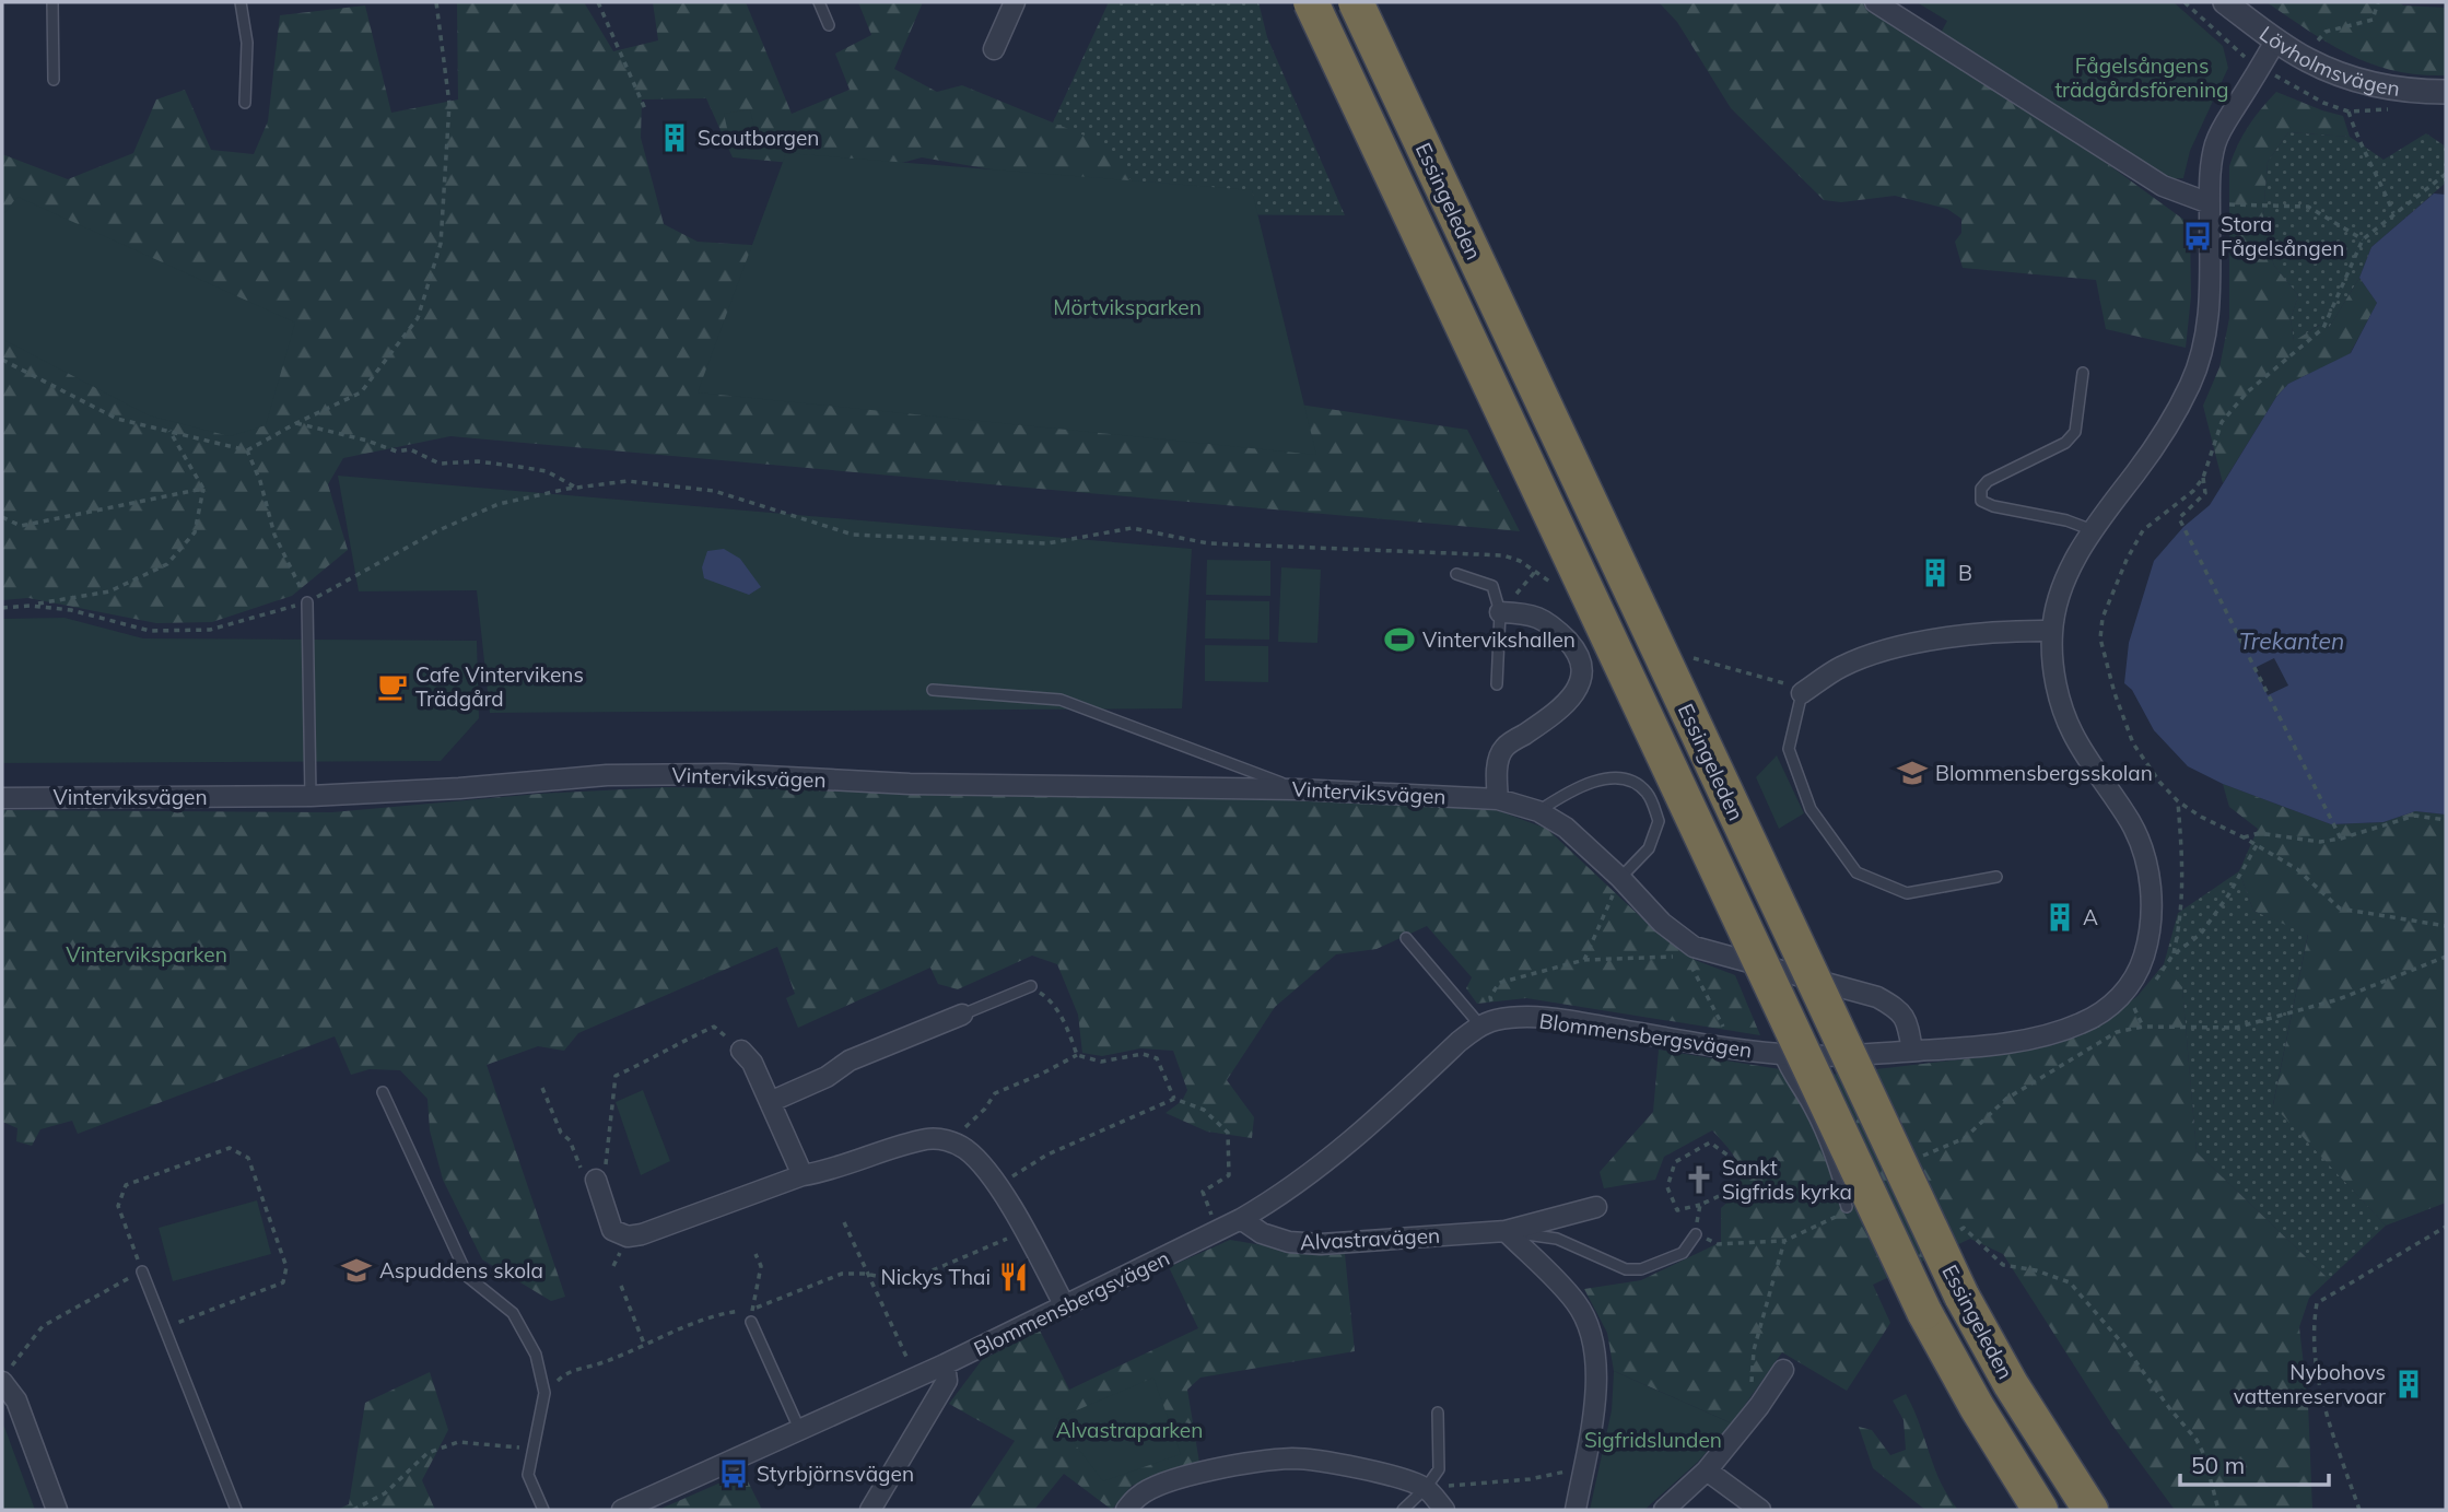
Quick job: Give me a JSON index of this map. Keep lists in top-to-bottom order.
{
  "streets": {
    "highway": ["Essingeleden"],
    "street": [
      "Lövholmsvägen",
      "Vinterviksvägen",
      "Blommensbergsvägen",
      "Alvastravägen"
    ]
  },
  "crossings": [
    ["Lövholmsvägen", "Blommensbergsvägen"],
    ["Vinterviksvägen", "Blommensbergsvägen"],
    ["Blommensbergsvägen", "Alvastravägen"]
  ],
  "water": ["Trekanten"],
  "parks": [
    "Fågelsångens trädgårdsförening",
    "Mörtviksparken",
    "Vinterviksparken",
    "Alvastraparken",
    "Sigfridslunden"
  ],
  "places": {
    "building": [
      "Scoutborgen",
      "B",
      "A",
      "Nybohovs vattenreservoar"
    ],
    "bus stop": ["Stora Fågelsången", "Styrbjörnsvägen"],
    "sports": ["Vintervikshallen"],
    "cafe": ["Cafe Vintervikens Trädgård"],
    "school or university": ["Blommensbergsskolan", "Aspuddens skola"],
    "church": ["Sankt Sigfrids kyrka"],
    "restaurant": ["Nickys Thai"]
  },
  "scale_bar": "50 m"
}
